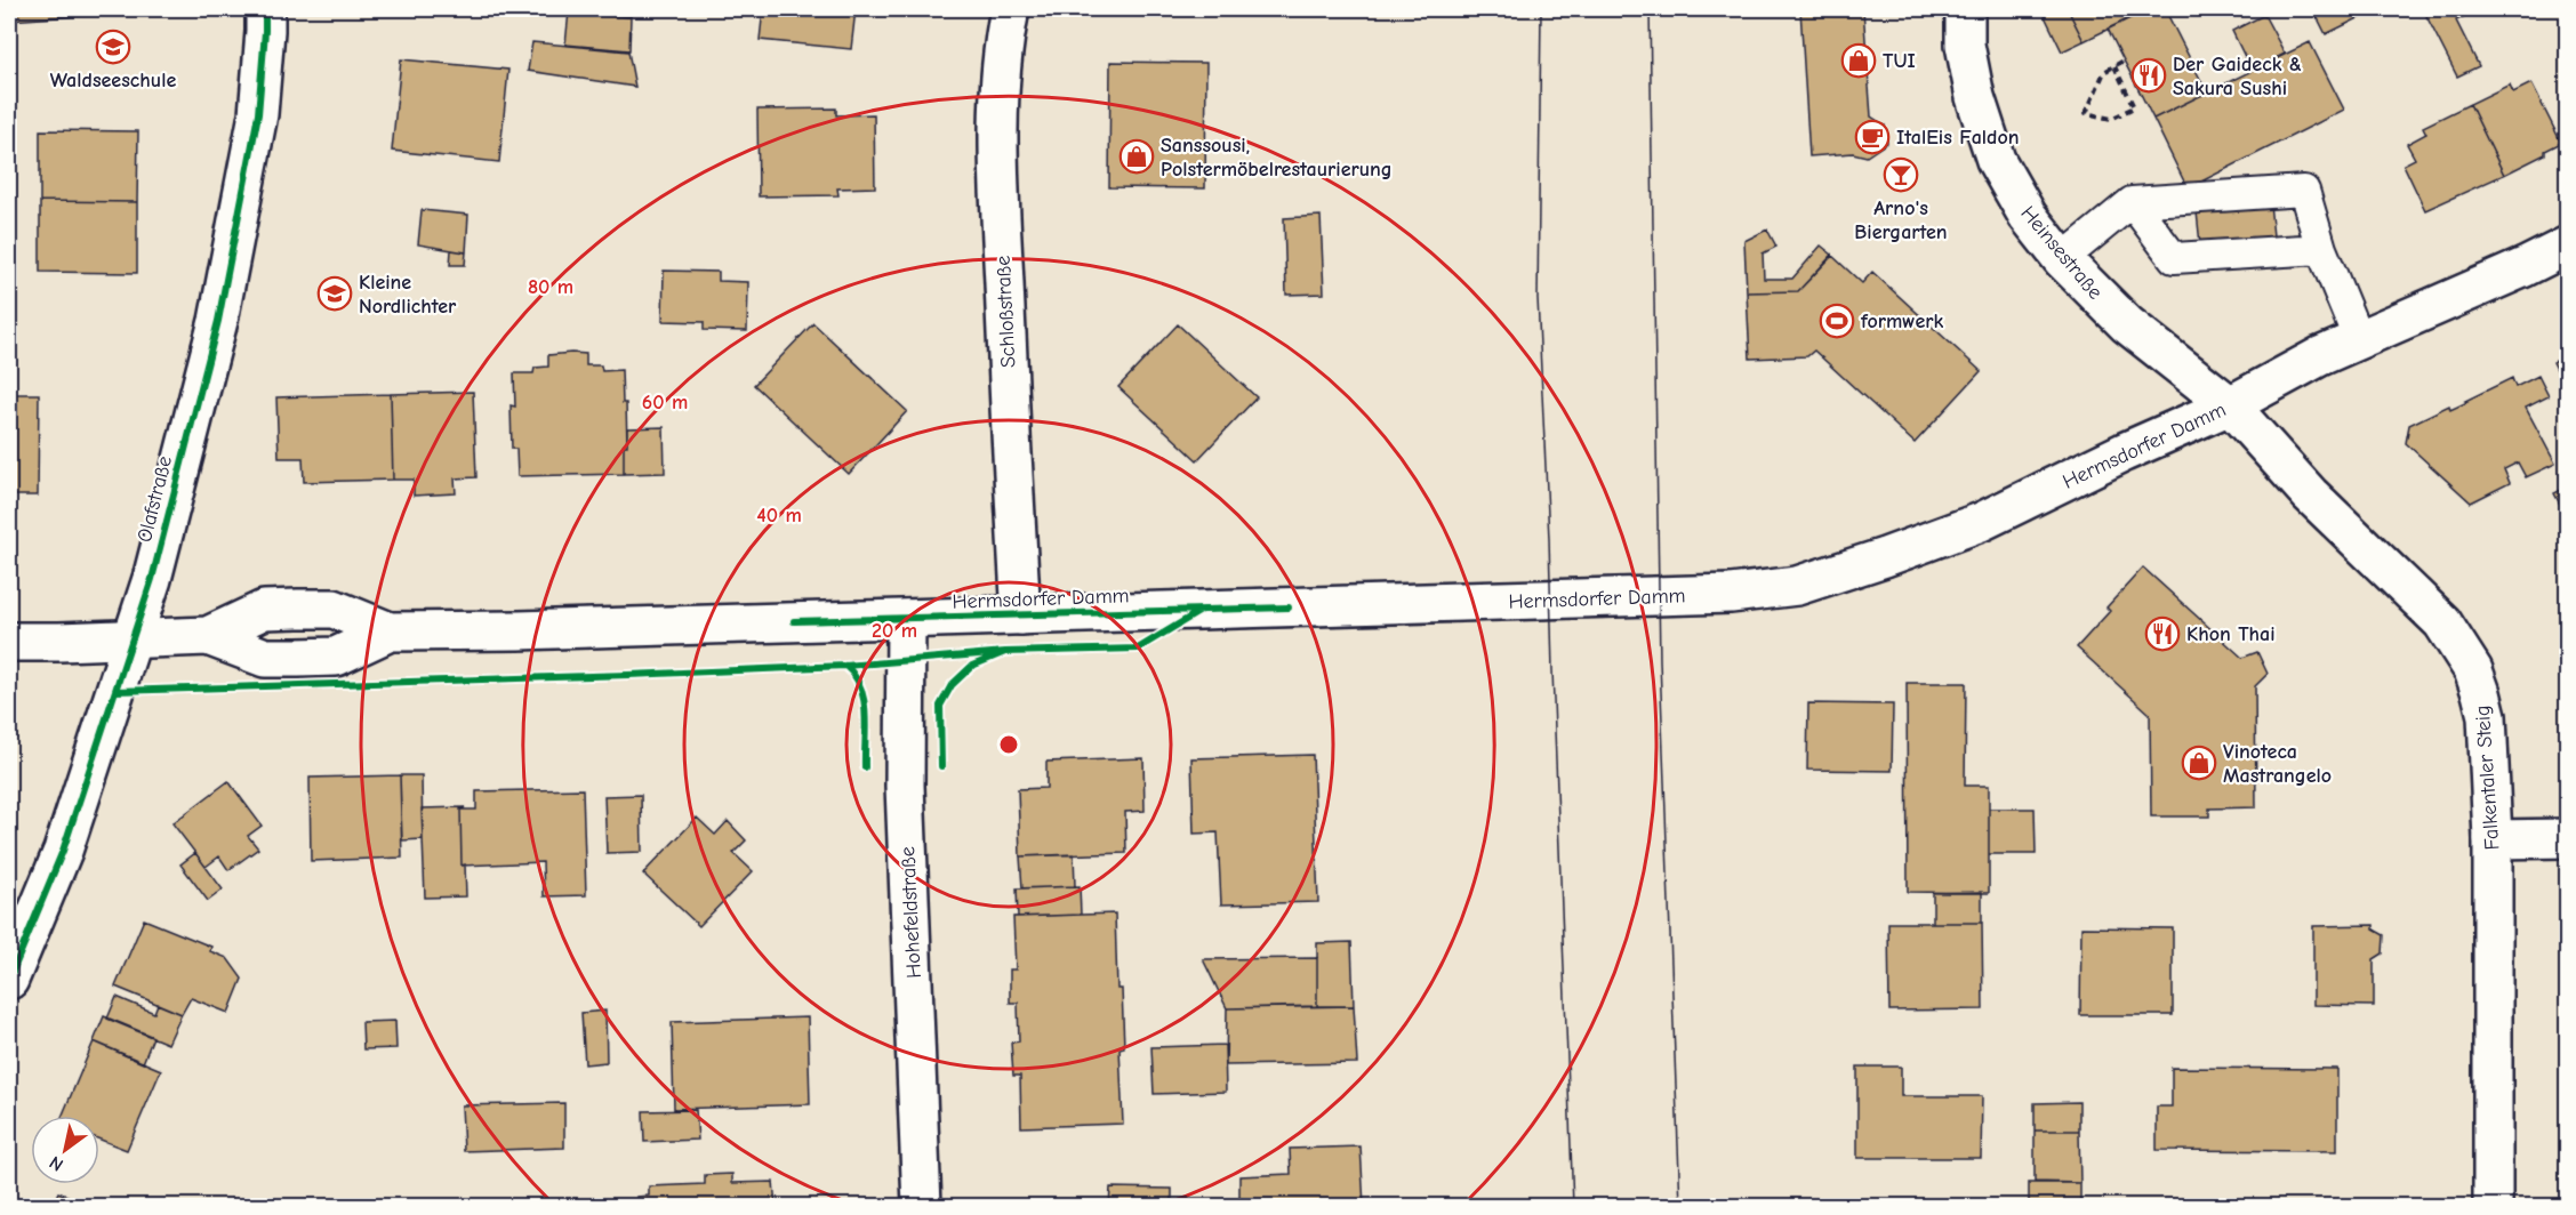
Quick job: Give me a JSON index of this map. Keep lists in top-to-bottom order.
{
  "streets": {
    "street": [
      "Heinsestraße",
      "Schloßstraße",
      "Hermsdorfer Damm",
      "Olafstraße",
      "Falkentaler Steig",
      "Hohefeldstraße"
    ]
  },
  "crossings": [
    ["Heinsestraße", "Hermsdorfer Damm"],
    ["Heinsestraße", "Falkentaler Steig"],
    ["Schloßstraße", "Hermsdorfer Damm"],
    ["Hermsdorfer Damm", "Olafstraße"],
    ["Hermsdorfer Damm", "Falkentaler Steig"],
    ["Hermsdorfer Damm", "Hohefeldstraße"]
  ],
  "places": {
    "school or university": ["Waldseeschule", "Kleine Nordlichter"],
    "shop": ["TUI", "Sanssousi, Polstermöbelrestaurierung", "Vinoteca Mastrangelo"],
    "restaurant": ["Der Gaideck & Sakura Sushi", "Khon Thai"],
    "cafe": ["ItalEis Faldon"],
    "bar": ["Arno's Biergarten"],
    "sports": ["formwerk"]
  },
  "north": "bottom left",
  "rings": [
    "80 m",
    "60 m",
    "40 m",
    "20 m"
  ]
}
